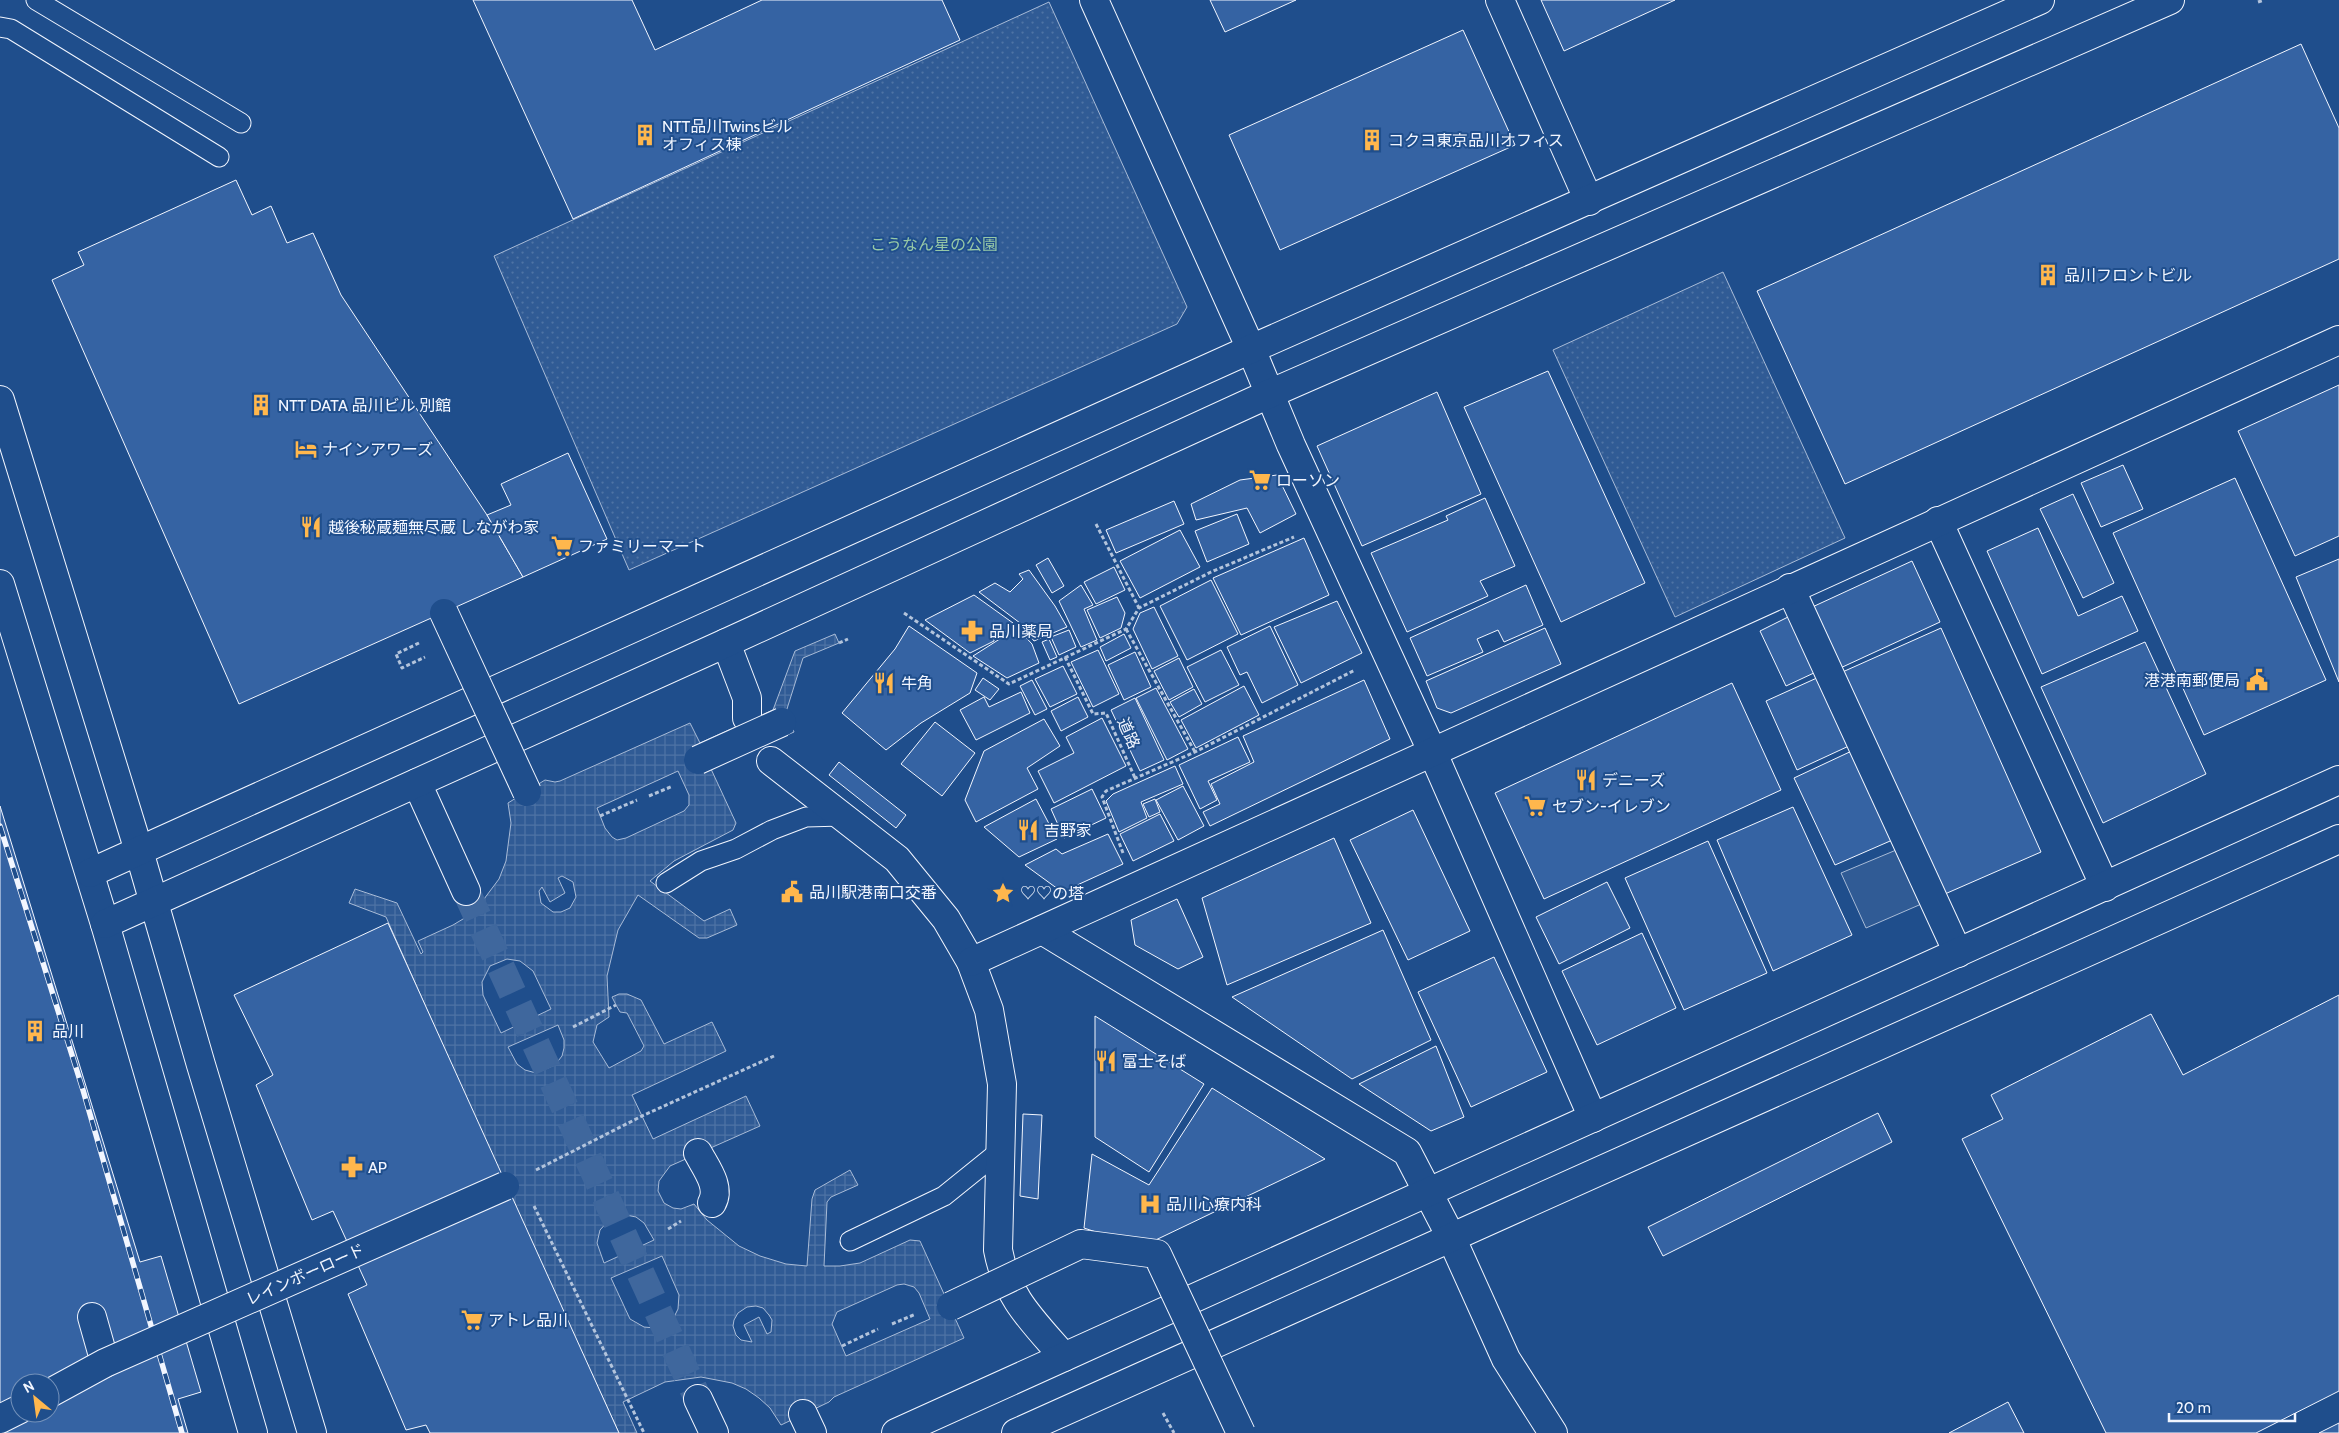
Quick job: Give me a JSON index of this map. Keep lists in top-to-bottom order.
{
  "streets": {
    "street": ["レインボーロード"],
    "path": ["道路"]
  },
  "parks": ["こうなん星の公園"],
  "places": {
    "building": [
      "NTT品川Twinsビル オフィス棟",
      "コクヨ東京品川オフィス",
      "品川フロントビル",
      "NTT DATA 品川ビル 別館",
      "品川"
    ],
    "hotel": ["ナインアワーズ"],
    "supermarket": [
      "ローソン",
      "ファミリーマート",
      "セブン-イレブン",
      "アトレ品川"
    ],
    "restaurant": [
      "越後秘蔵麺無尽蔵 しながわ家",
      "牛角",
      "デニーズ",
      "吉野家",
      "富士そば"
    ],
    "pharmacy": ["品川薬局", "AP"],
    "public building": ["港港南郵便局", "品川駅港南口交番"],
    "place": ["♡♡の塔"],
    "hospital": ["品川心療内科"]
  },
  "scale_bar": "20 m",
  "north": "top left"
}
